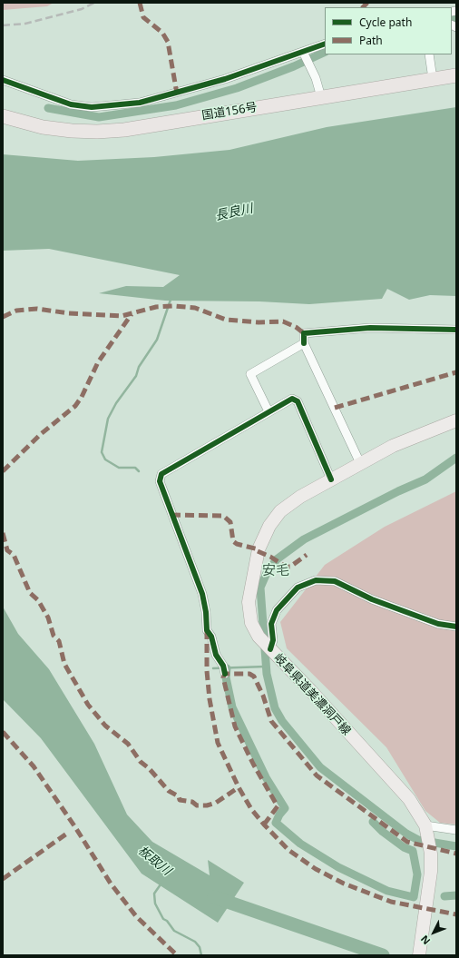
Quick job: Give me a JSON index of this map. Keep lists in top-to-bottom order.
{
  "streets": {
    "highway": ["国道156号"],
    "main road": ["岐阜県道美濃洞戸線"]
  },
  "districts": ["安毛"],
  "water": ["長良川", "板取川"],
  "legend": ["Cycle path", "Path"],
  "north": "bottom left"
}
